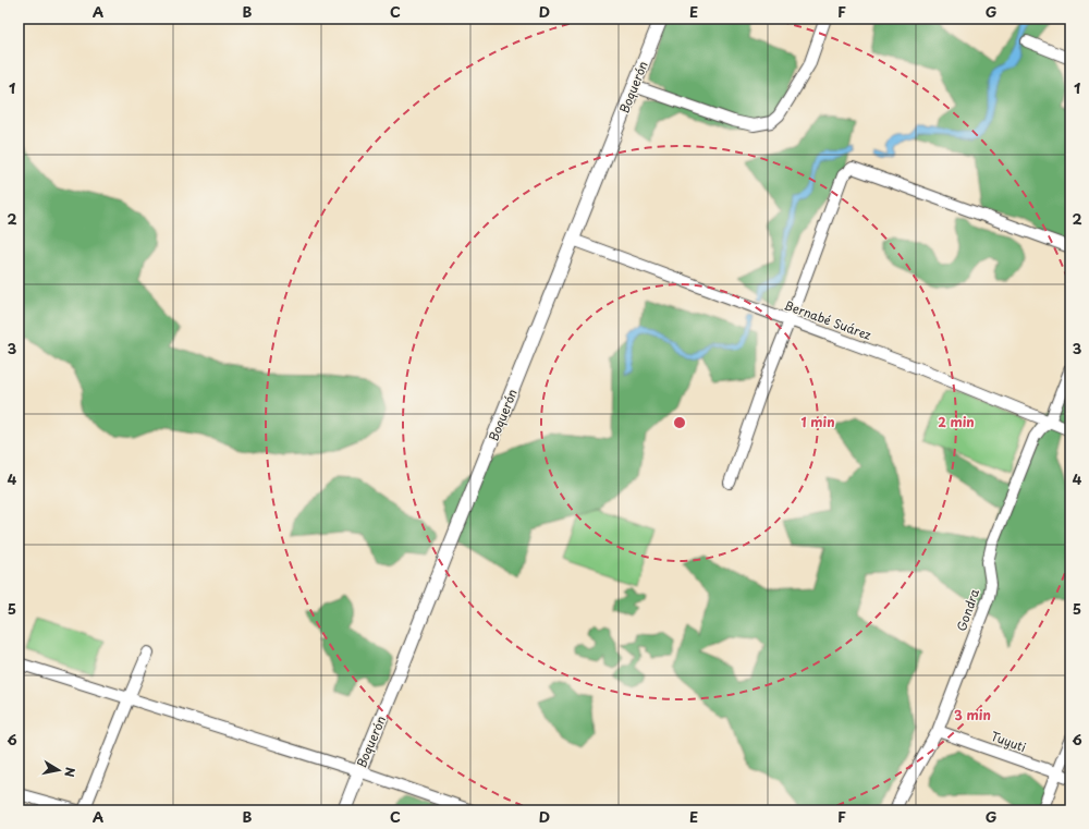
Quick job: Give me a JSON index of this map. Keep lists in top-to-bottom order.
{
  "streets": {
    "street": [
      "Boquerón",
      "Bernabé Suárez",
      "Gondra",
      "Tuyuti"
    ]
  },
  "crossings": [
    ["Boquerón", "Bernabé Suárez"],
    ["Bernabé Suárez", "Gondra"],
    ["Gondra", "Tuyuti"]
  ],
  "north": "right",
  "grid": {
    "columns": [
      "A",
      "B",
      "C",
      "D",
      "E",
      "F",
      "G"
    ],
    "rows": [
      "1",
      "2",
      "3",
      "4",
      "5",
      "6"
    ]
  },
  "rings": ["1 min", "2 min", "3 min"]
}
